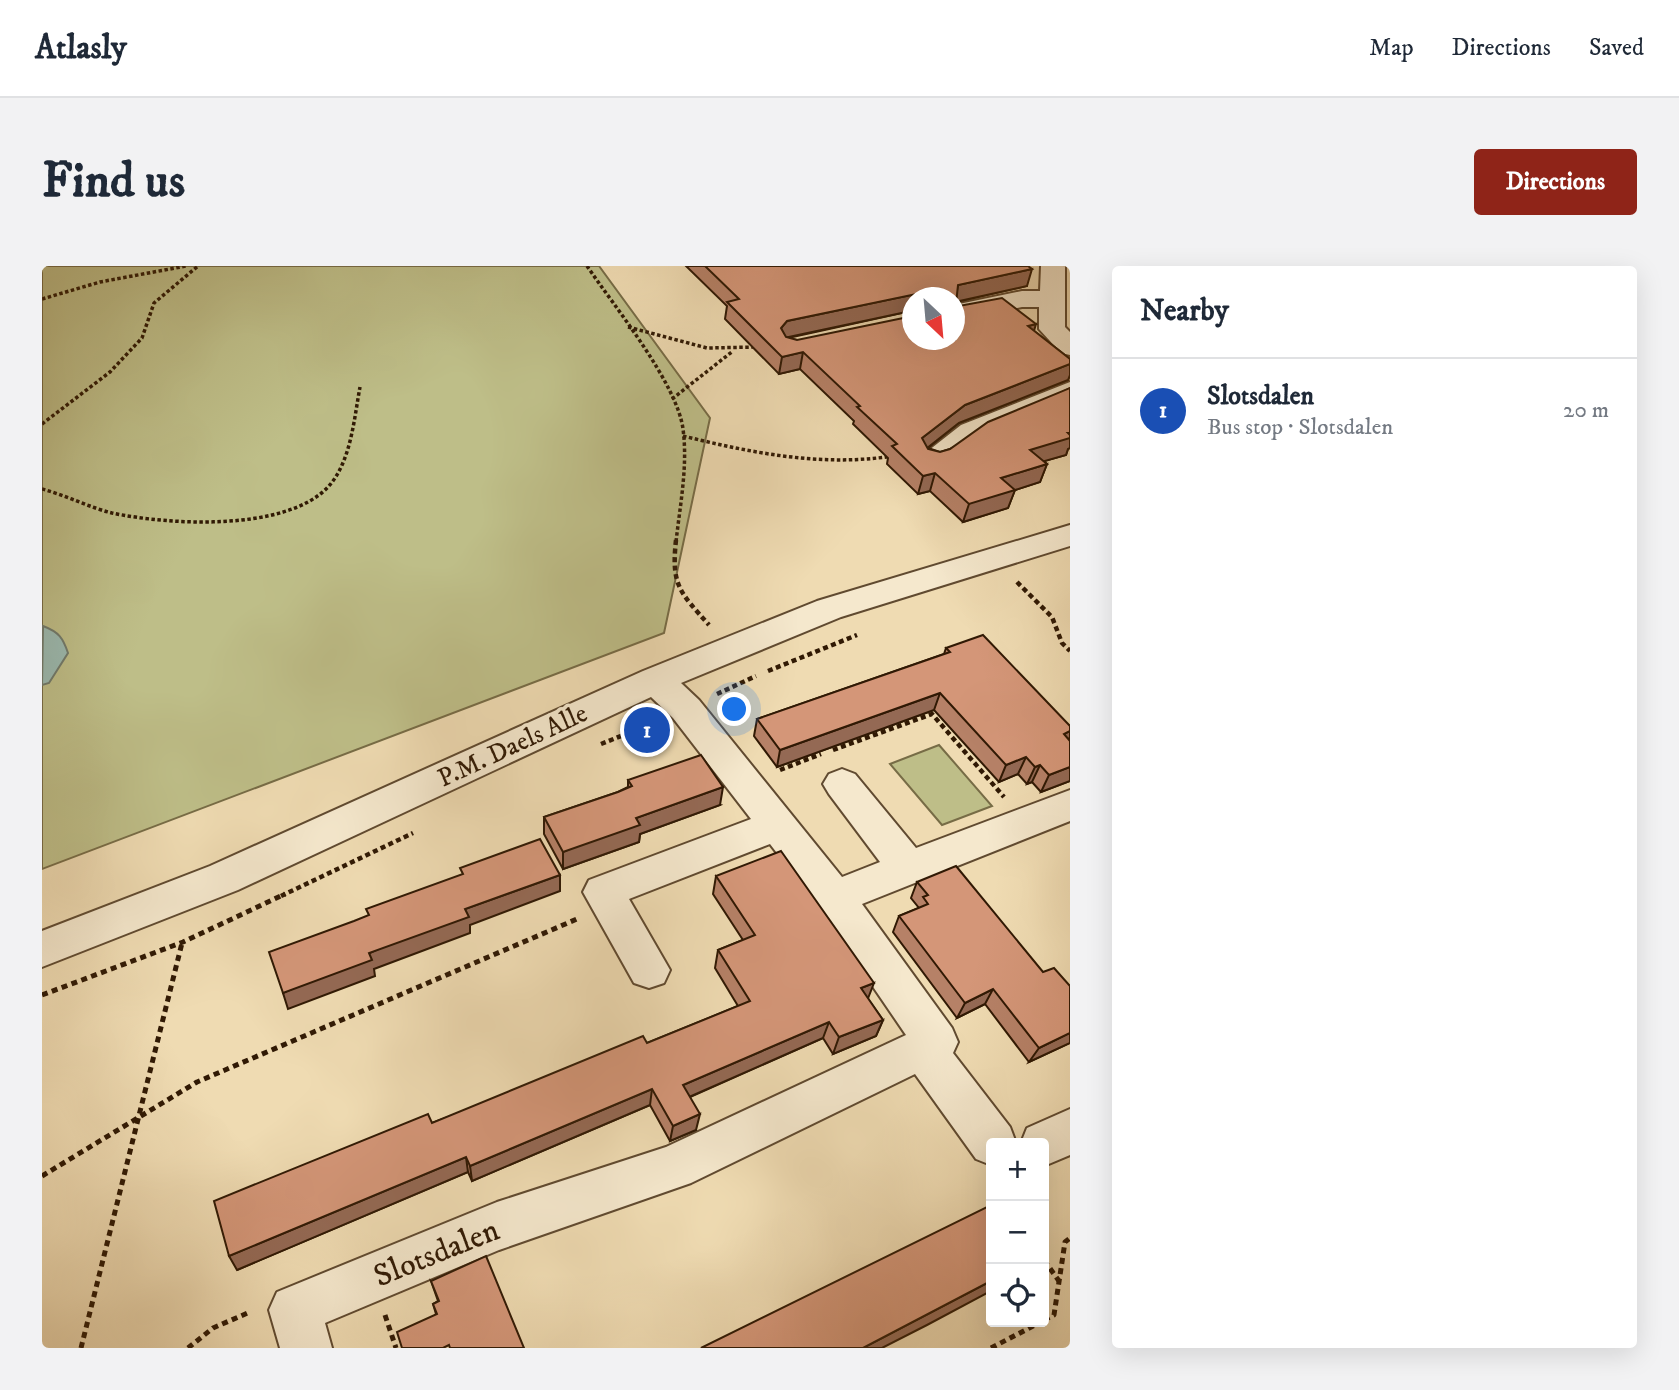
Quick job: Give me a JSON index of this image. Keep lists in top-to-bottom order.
{
  "streets": {
    "street": ["P.M. Daels Alle", "Slotsdalen"]
  },
  "north": "bottom right",
  "page": {
    "header": "Atlasly",
    "nav": ["Map", "Directions", "Saved"],
    "buttons": "Directions",
    "title": "Find us",
    "heading": "Nearby",
    "list": [
      {
        "mark": "1",
        "name": "Slotsdalen",
        "note": "Bus stop · Slotsdalen",
        "value": "20 m"
      }
    ],
    "pins": "1",
    "map_buttons": ["+", "−"]
  }
}
